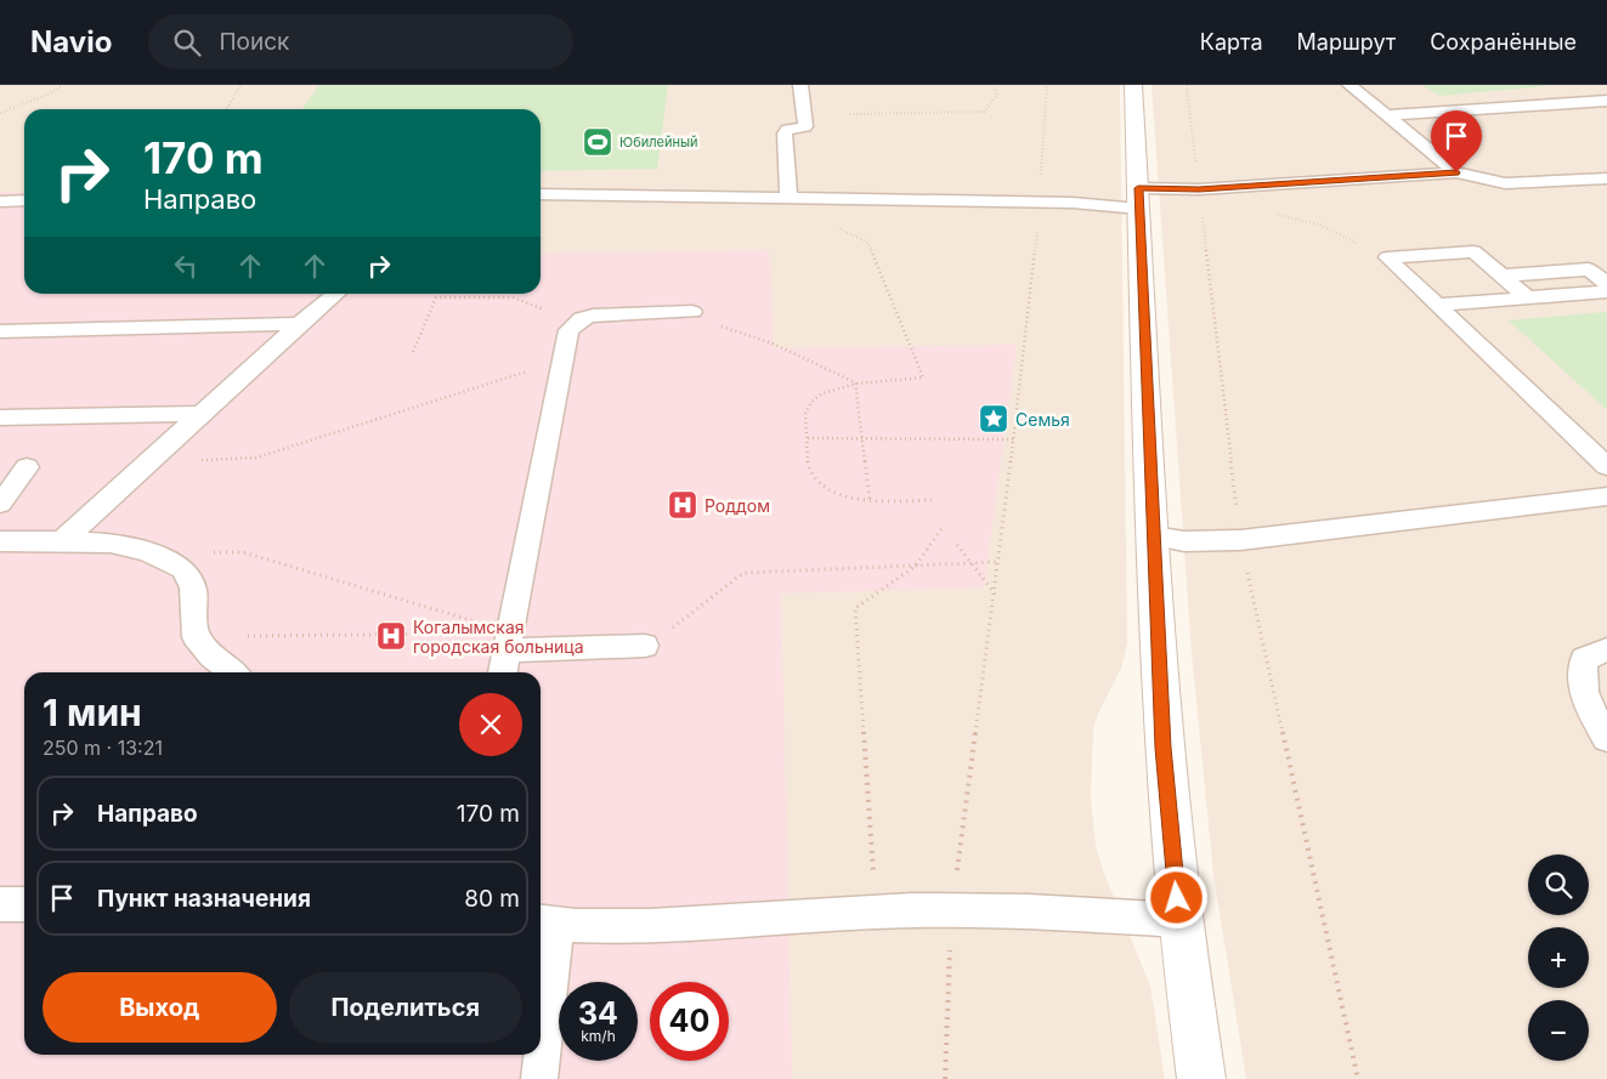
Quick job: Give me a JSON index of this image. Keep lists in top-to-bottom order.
{
  "places": {
    "sports": ["Юбилейный"],
    "place": ["Семья"],
    "hospital": ["Роддом", "Когалымская городская больница"]
  },
  "page": {
    "header": "Navio",
    "search": "Поиск",
    "nav": ["Карта", "Маршрут", "Сохранённые"],
    "turn": ["170 m", "Направо"],
    "heading": ["1 мин", "250 m · 13:21"],
    "list": [
      {
        "name": "Направо",
        "value": "170 m"
      },
      {
        "name": "Пункт назначения",
        "value": "80 m"
      }
    ],
    "map_buttons": ["+", "−"],
    "buttons": ["Выход", "Поделиться"],
    "speed": "34 km/h",
    "limit": "40"
  }
}
